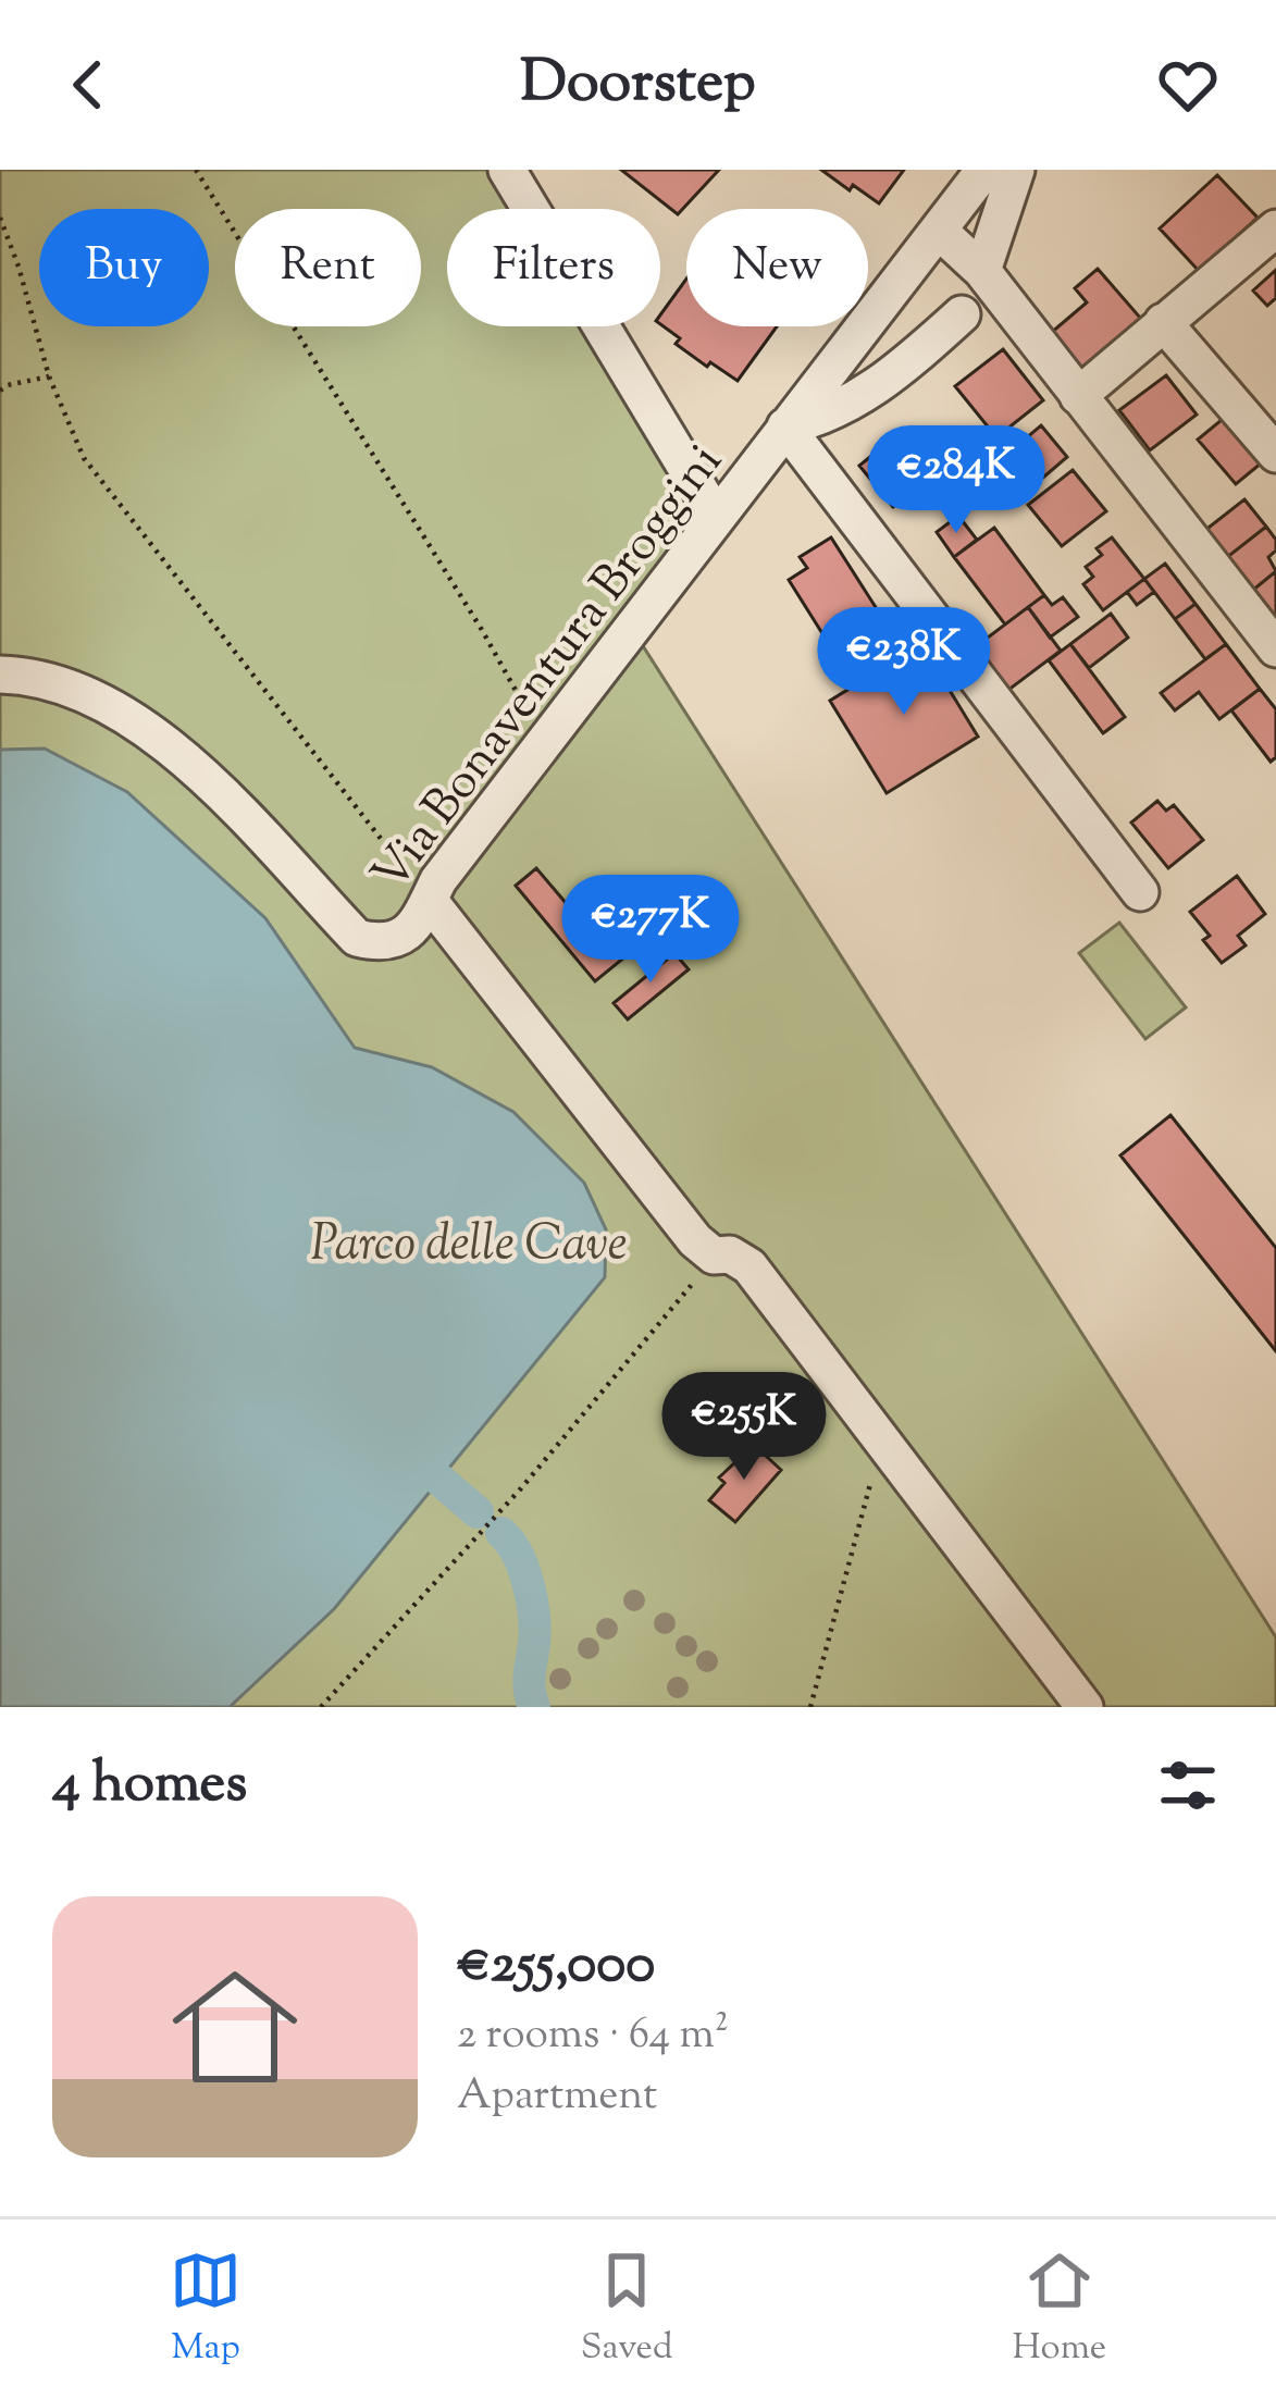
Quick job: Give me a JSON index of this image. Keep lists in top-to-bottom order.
{
  "streets": {
    "street": ["Via Bonaventura Broggini"]
  },
  "parks": ["Parco delle Cave"],
  "page": {
    "header": "Doorstep",
    "chip": [
      "Buy",
      "Rent",
      "Filters",
      "New"
    ],
    "price": [
      "€284K",
      "€238K",
      "€277K",
      "€255K"
    ],
    "heading": "4 homes",
    "list": [
      {
        "name": "€255,000",
        "note": "2 rooms · 64 m² · Apartment"
      }
    ],
    "tabs": ["Map", "Saved", "Home"]
  }
}
